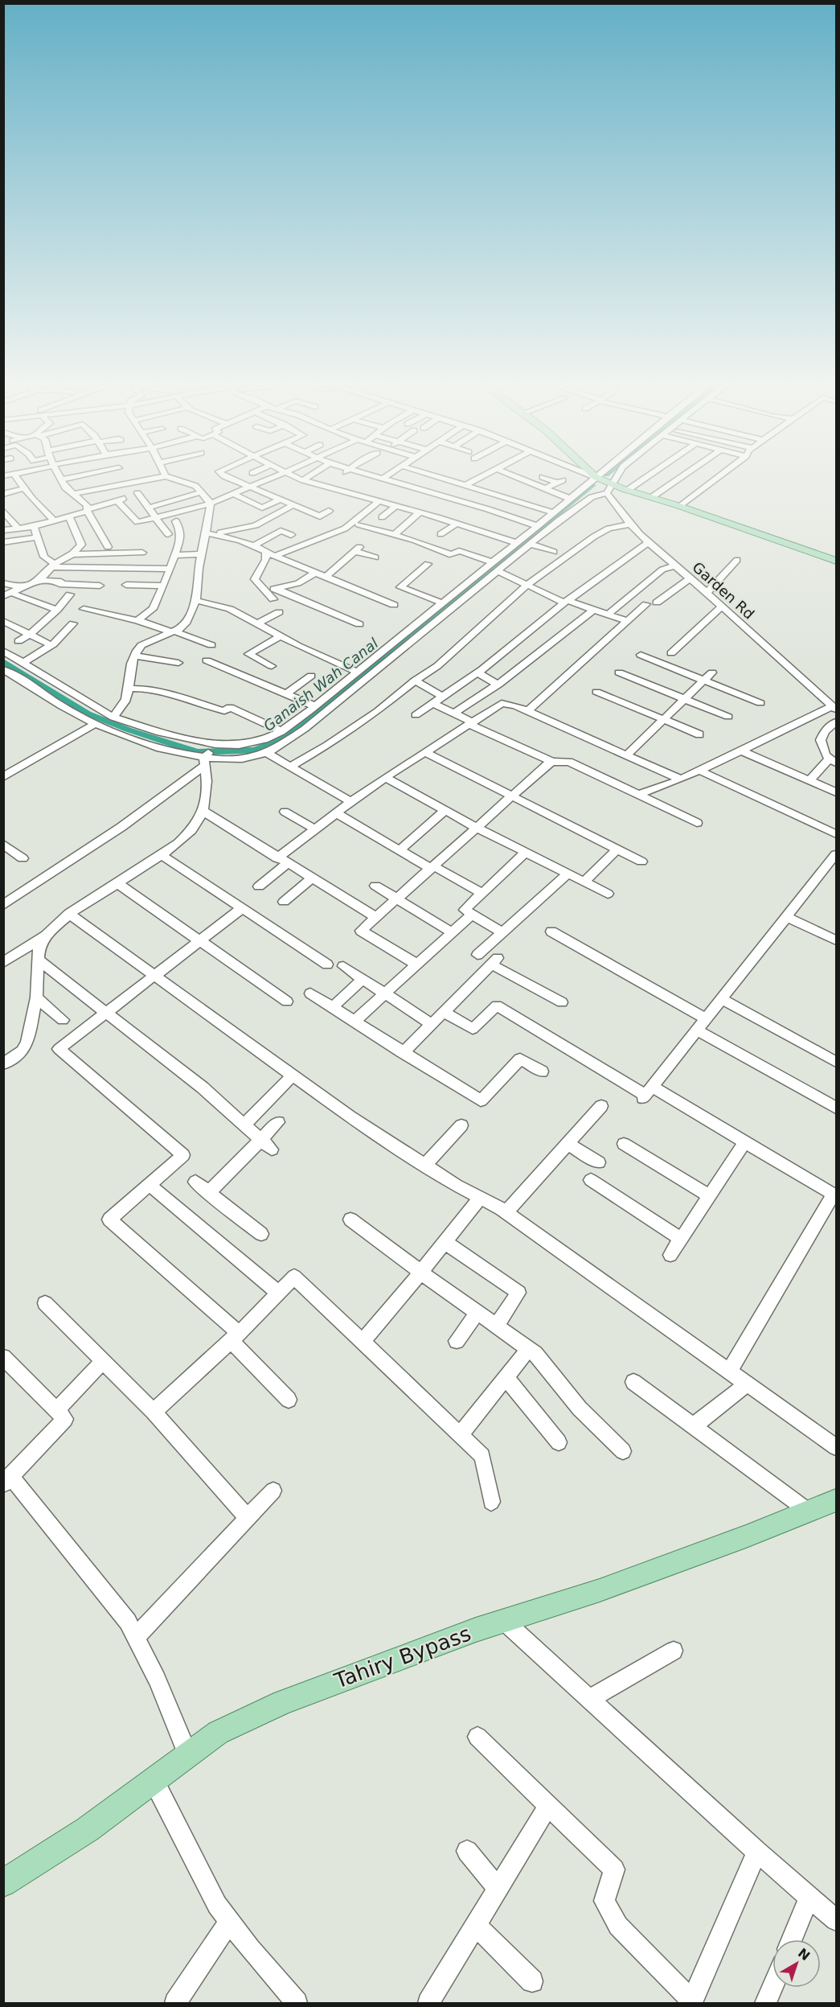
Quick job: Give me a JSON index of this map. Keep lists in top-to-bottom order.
{
  "streets": {
    "main road": ["Tahiry Bypass"],
    "street": ["Garden Rd"]
  },
  "water": ["Ganaish Wah Canal"],
  "north": "top right"
}
